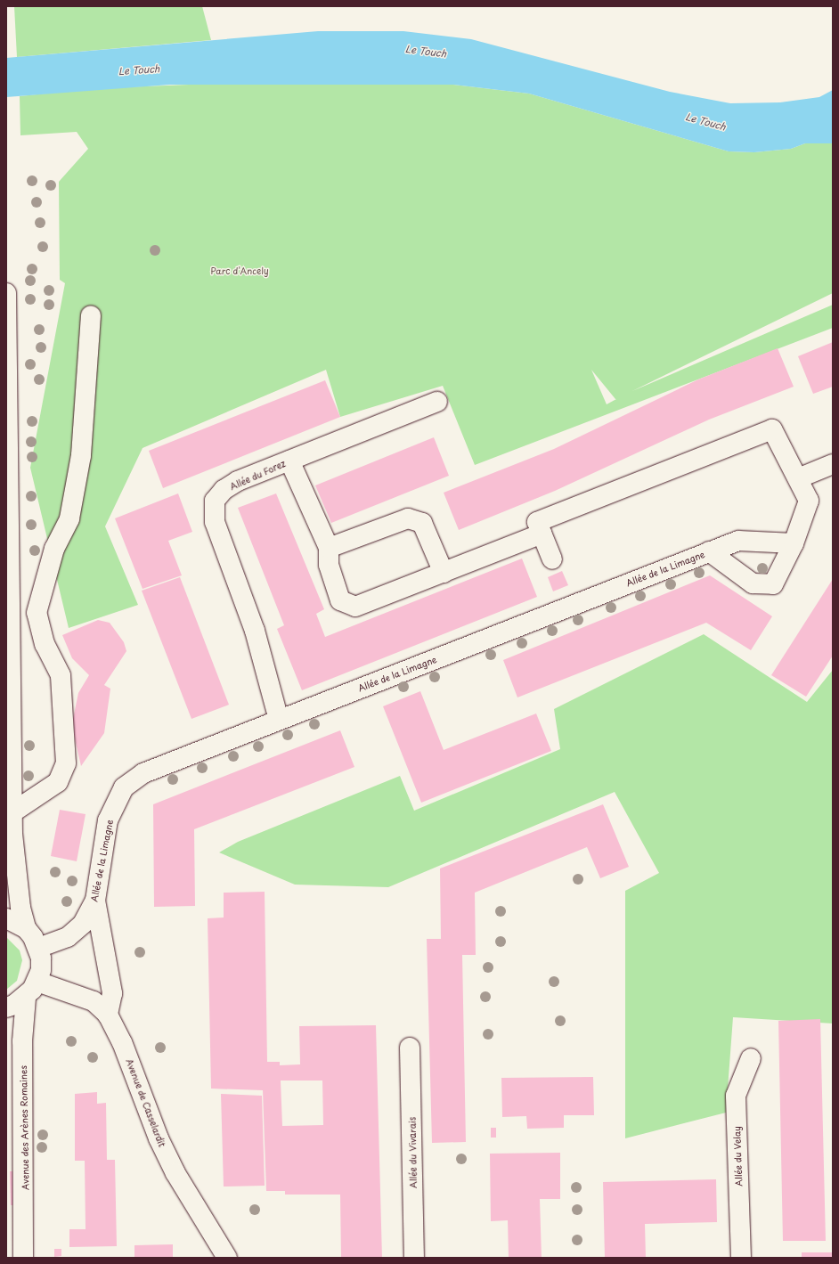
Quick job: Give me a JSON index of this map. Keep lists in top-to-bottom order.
{
  "streets": {
    "street": [
      "Allée du Forez",
      "Allée de la Limagne",
      "Avenue de Casselardit",
      "Avenue des Arènes Romaines",
      "Allée du Vivarais",
      "Allée du Velay"
    ]
  },
  "crossings": [
    ["Allée du Forez", "Allée de la Limagne"]
  ],
  "water": ["Le Touch"],
  "parks": ["Parc d'Ancely"]
}
